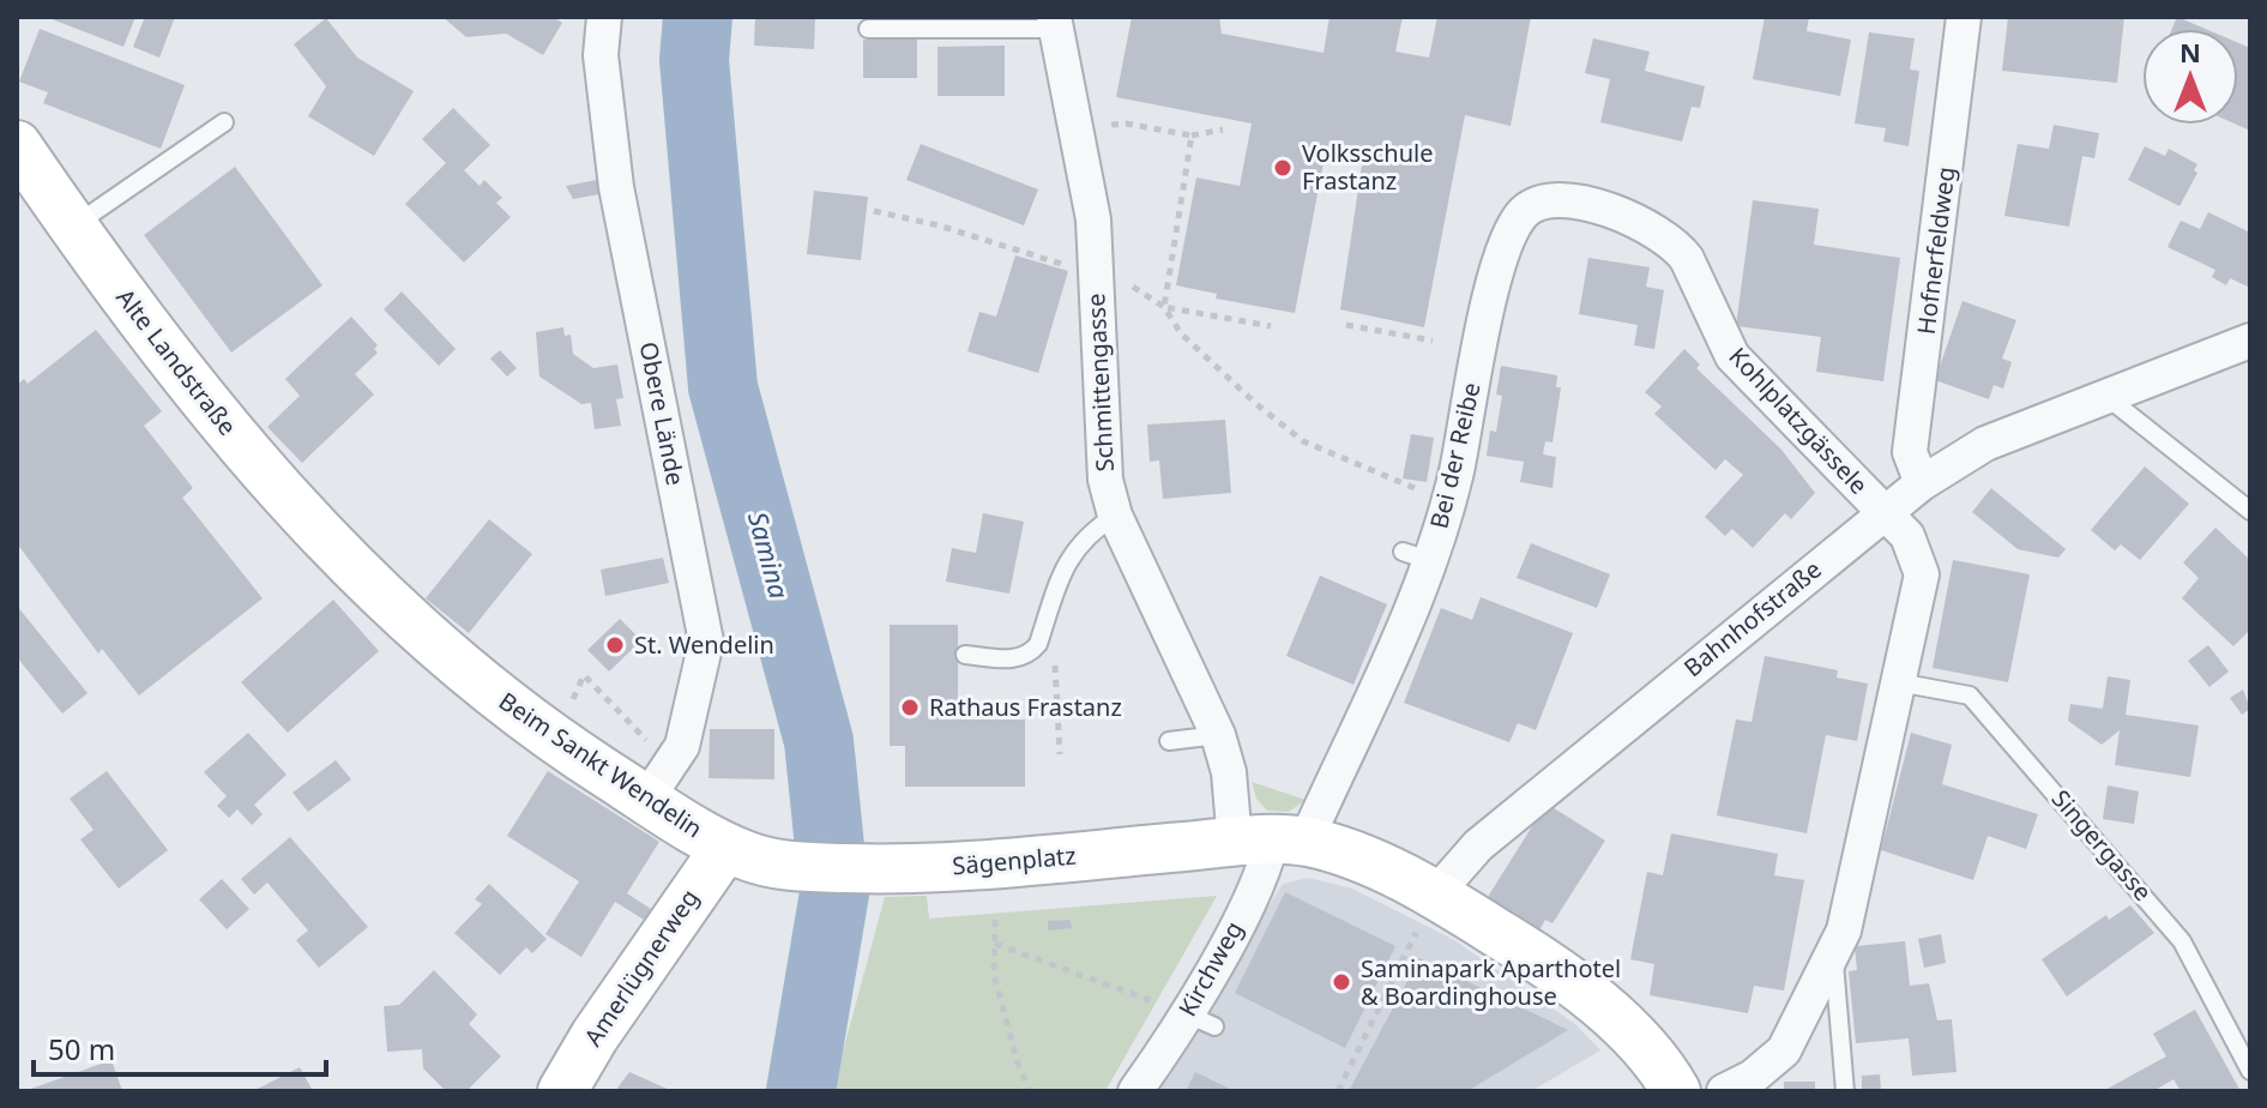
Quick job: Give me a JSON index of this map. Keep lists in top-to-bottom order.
{
  "streets": {
    "main road": [
      "Alte Landstraße",
      "Beim Sankt Wendelin",
      "Sägenplatz",
      "Amerlügnerweg"
    ],
    "street": [
      "Hofnerfeldweg",
      "Schmittengasse",
      "Obere Lände",
      "Kohlplatzgässele",
      "Bei der Reibe",
      "Bahnhofstraße",
      "Kirchweg"
    ],
    "lane": ["Singergasse"]
  },
  "crossings": [
    ["Hofnerfeldweg", "Bahnhofstraße"],
    ["Alte Landstraße", "Beim Sankt Wendelin"],
    ["Schmittengasse", "Bei der Reibe"],
    ["Schmittengasse", "Sägenplatz"],
    ["Schmittengasse", "Kirchweg"],
    ["Obere Lände", "Beim Sankt Wendelin"],
    ["Kohlplatzgässele", "Bei der Reibe"],
    ["Kohlplatzgässele", "Bahnhofstraße"],
    ["Bei der Reibe", "Sägenplatz"],
    ["Bei der Reibe", "Kirchweg"],
    ["Bahnhofstraße", "Sägenplatz"],
    ["Beim Sankt Wendelin", "Sägenplatz"],
    ["Beim Sankt Wendelin", "Amerlügnerweg"],
    ["Sägenplatz", "Amerlügnerweg"],
    ["Sägenplatz", "Kirchweg"]
  ],
  "water": ["Samina"],
  "places": [
    "Volksschule Frastanz",
    "St. Wendelin",
    "Rathaus Frastanz",
    "Saminapark Aparthotel & Boardinghouse"
  ],
  "scale_bar": "50 m",
  "north": "top"
}
